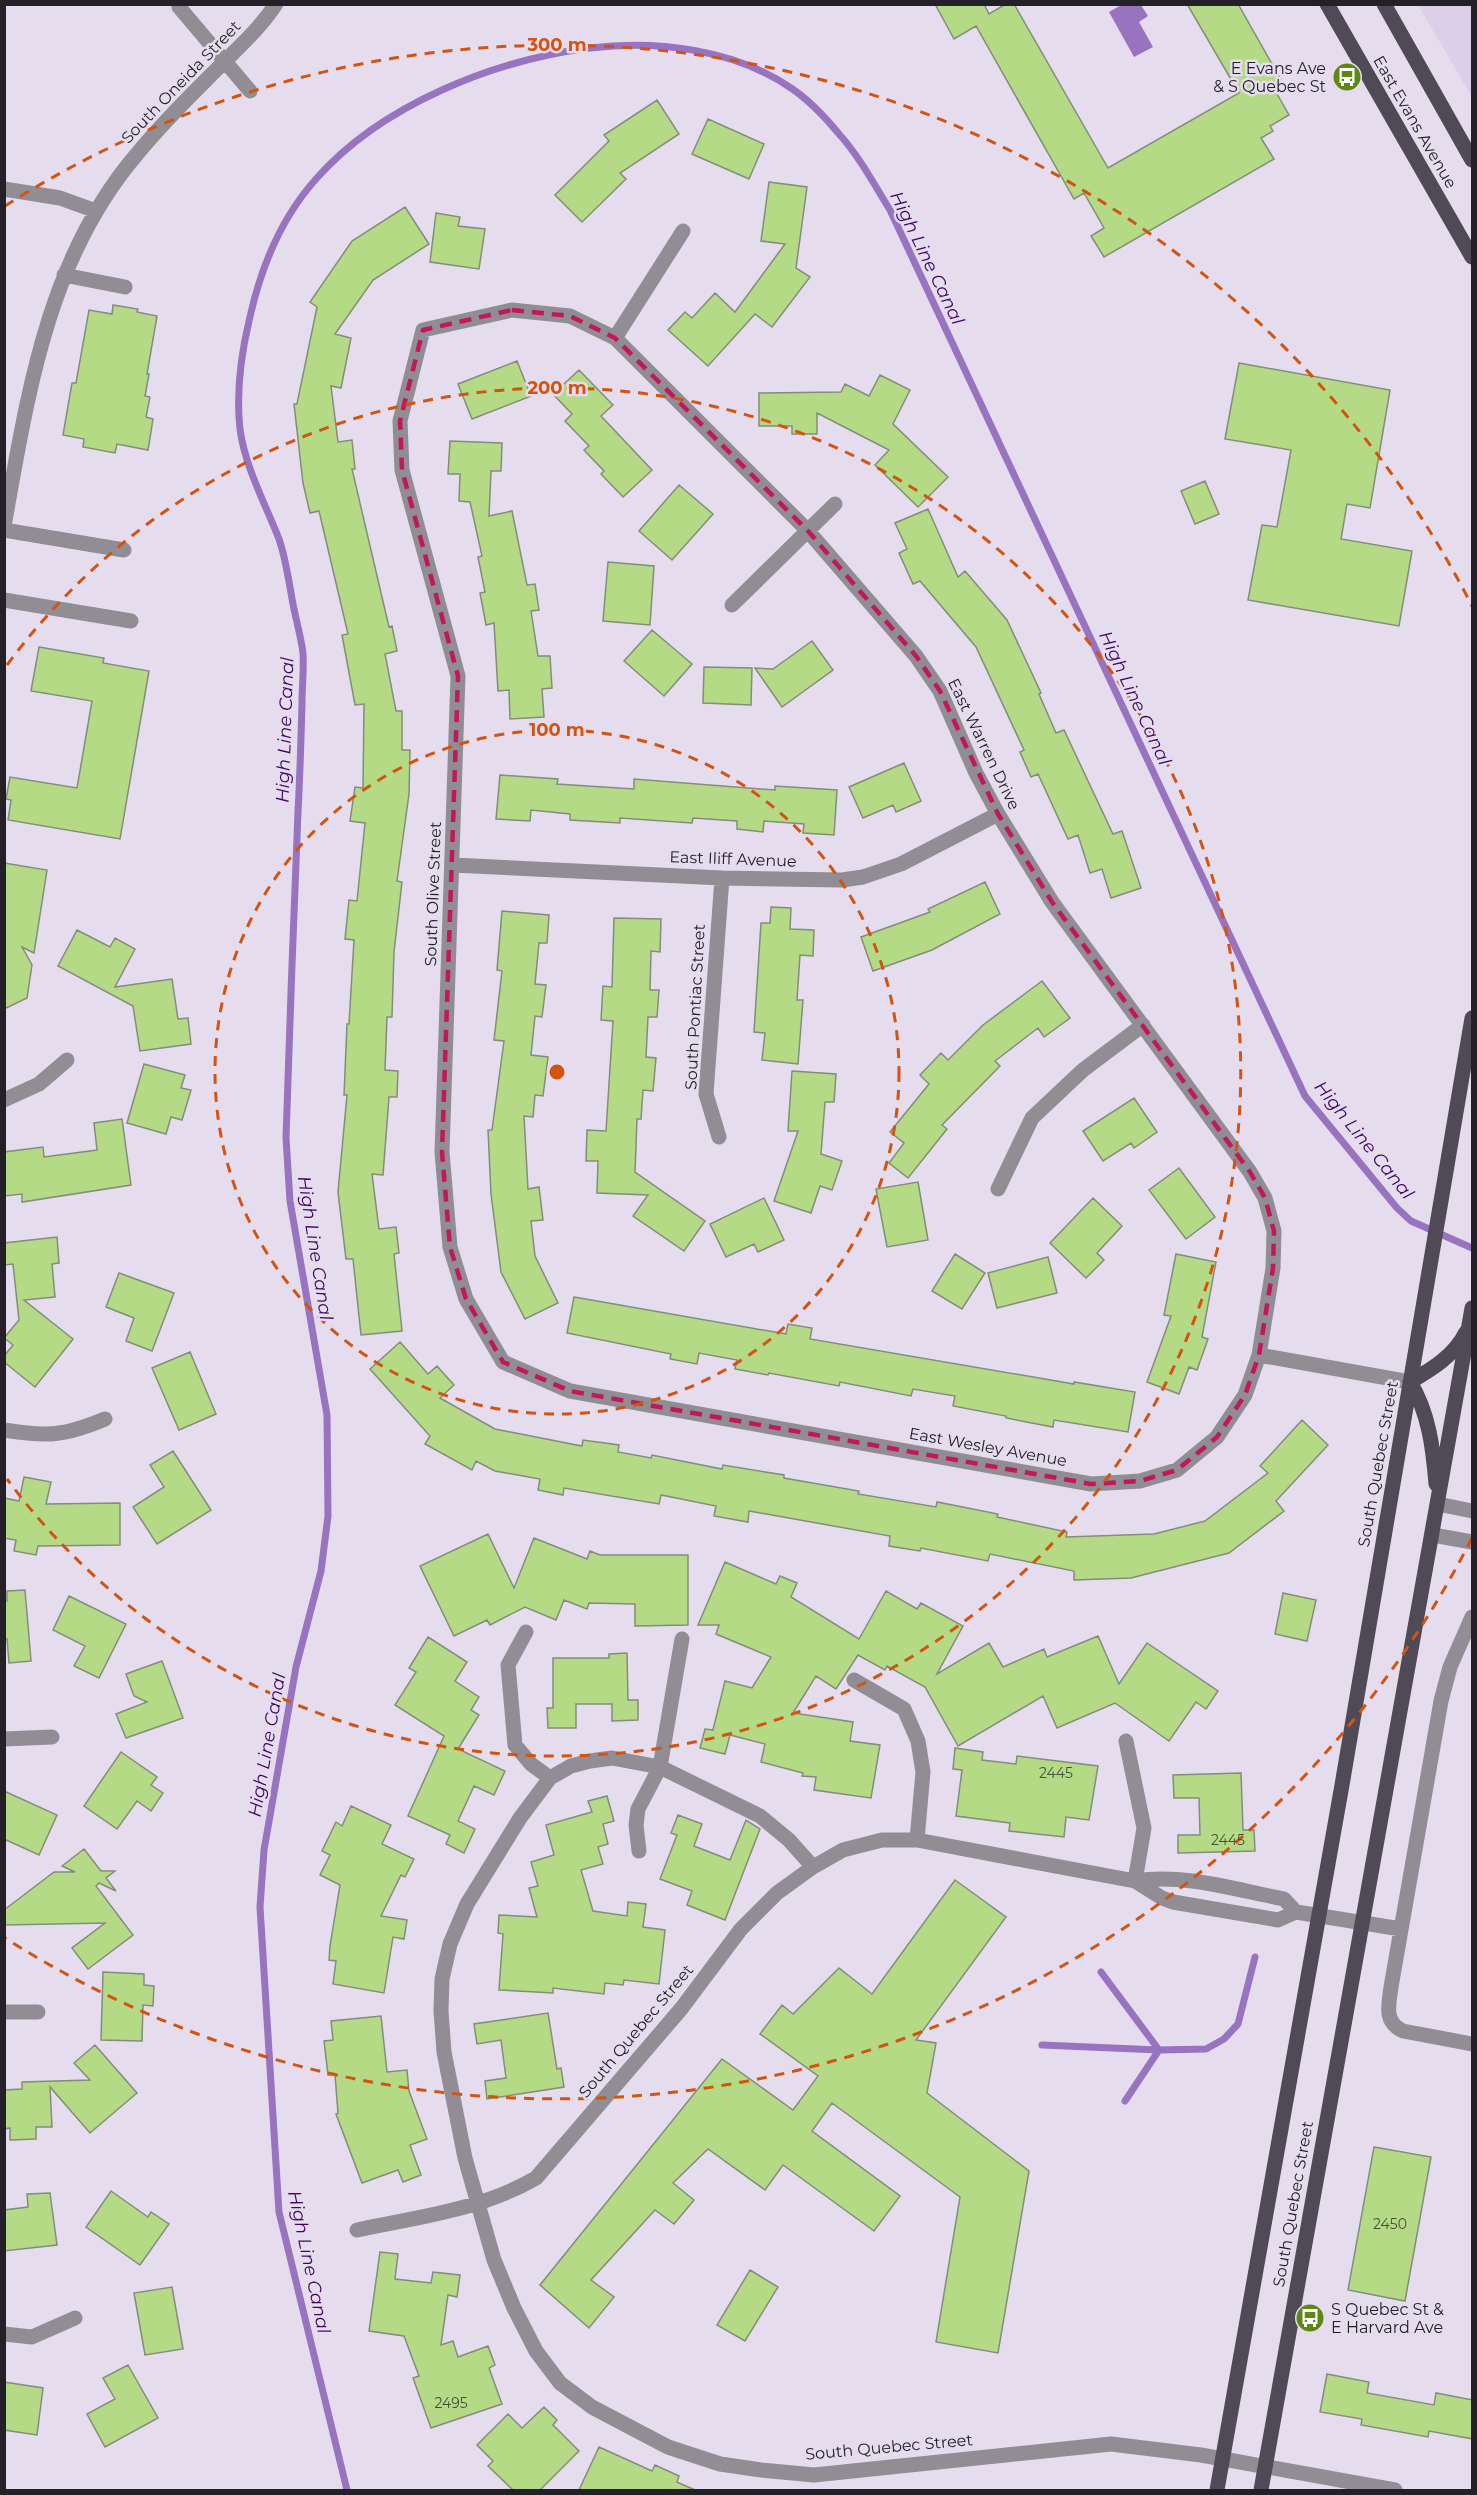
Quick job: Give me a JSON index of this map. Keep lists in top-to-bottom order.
{
  "streets": {
    "main road": ["East Evans Avenue", "South Quebec Street"],
    "street": [
      "South Oneida Street",
      "East Warren Drive",
      "East Iliff Avenue",
      "South Olive Street",
      "South Pontiac Street",
      "East Wesley Avenue"
    ]
  },
  "crossings": [
    ["East Warren Drive", "East Iliff Avenue"],
    ["East Warren Drive", "South Olive Street"],
    ["East Warren Drive", "East Wesley Avenue"],
    ["East Iliff Avenue", "South Olive Street"],
    ["East Iliff Avenue", "South Pontiac Street"],
    ["South Olive Street", "East Wesley Avenue"]
  ],
  "water": ["High Line Canal"],
  "places": {
    "bus stop": ["E Evans Ave & S Quebec St", "S Quebec St & E Harvard Ave"]
  },
  "house_numbers": [
    "2445",
    "2445",
    "2450",
    "2495"
  ],
  "rings": ["300 m", "200 m", "100 m"]
}
